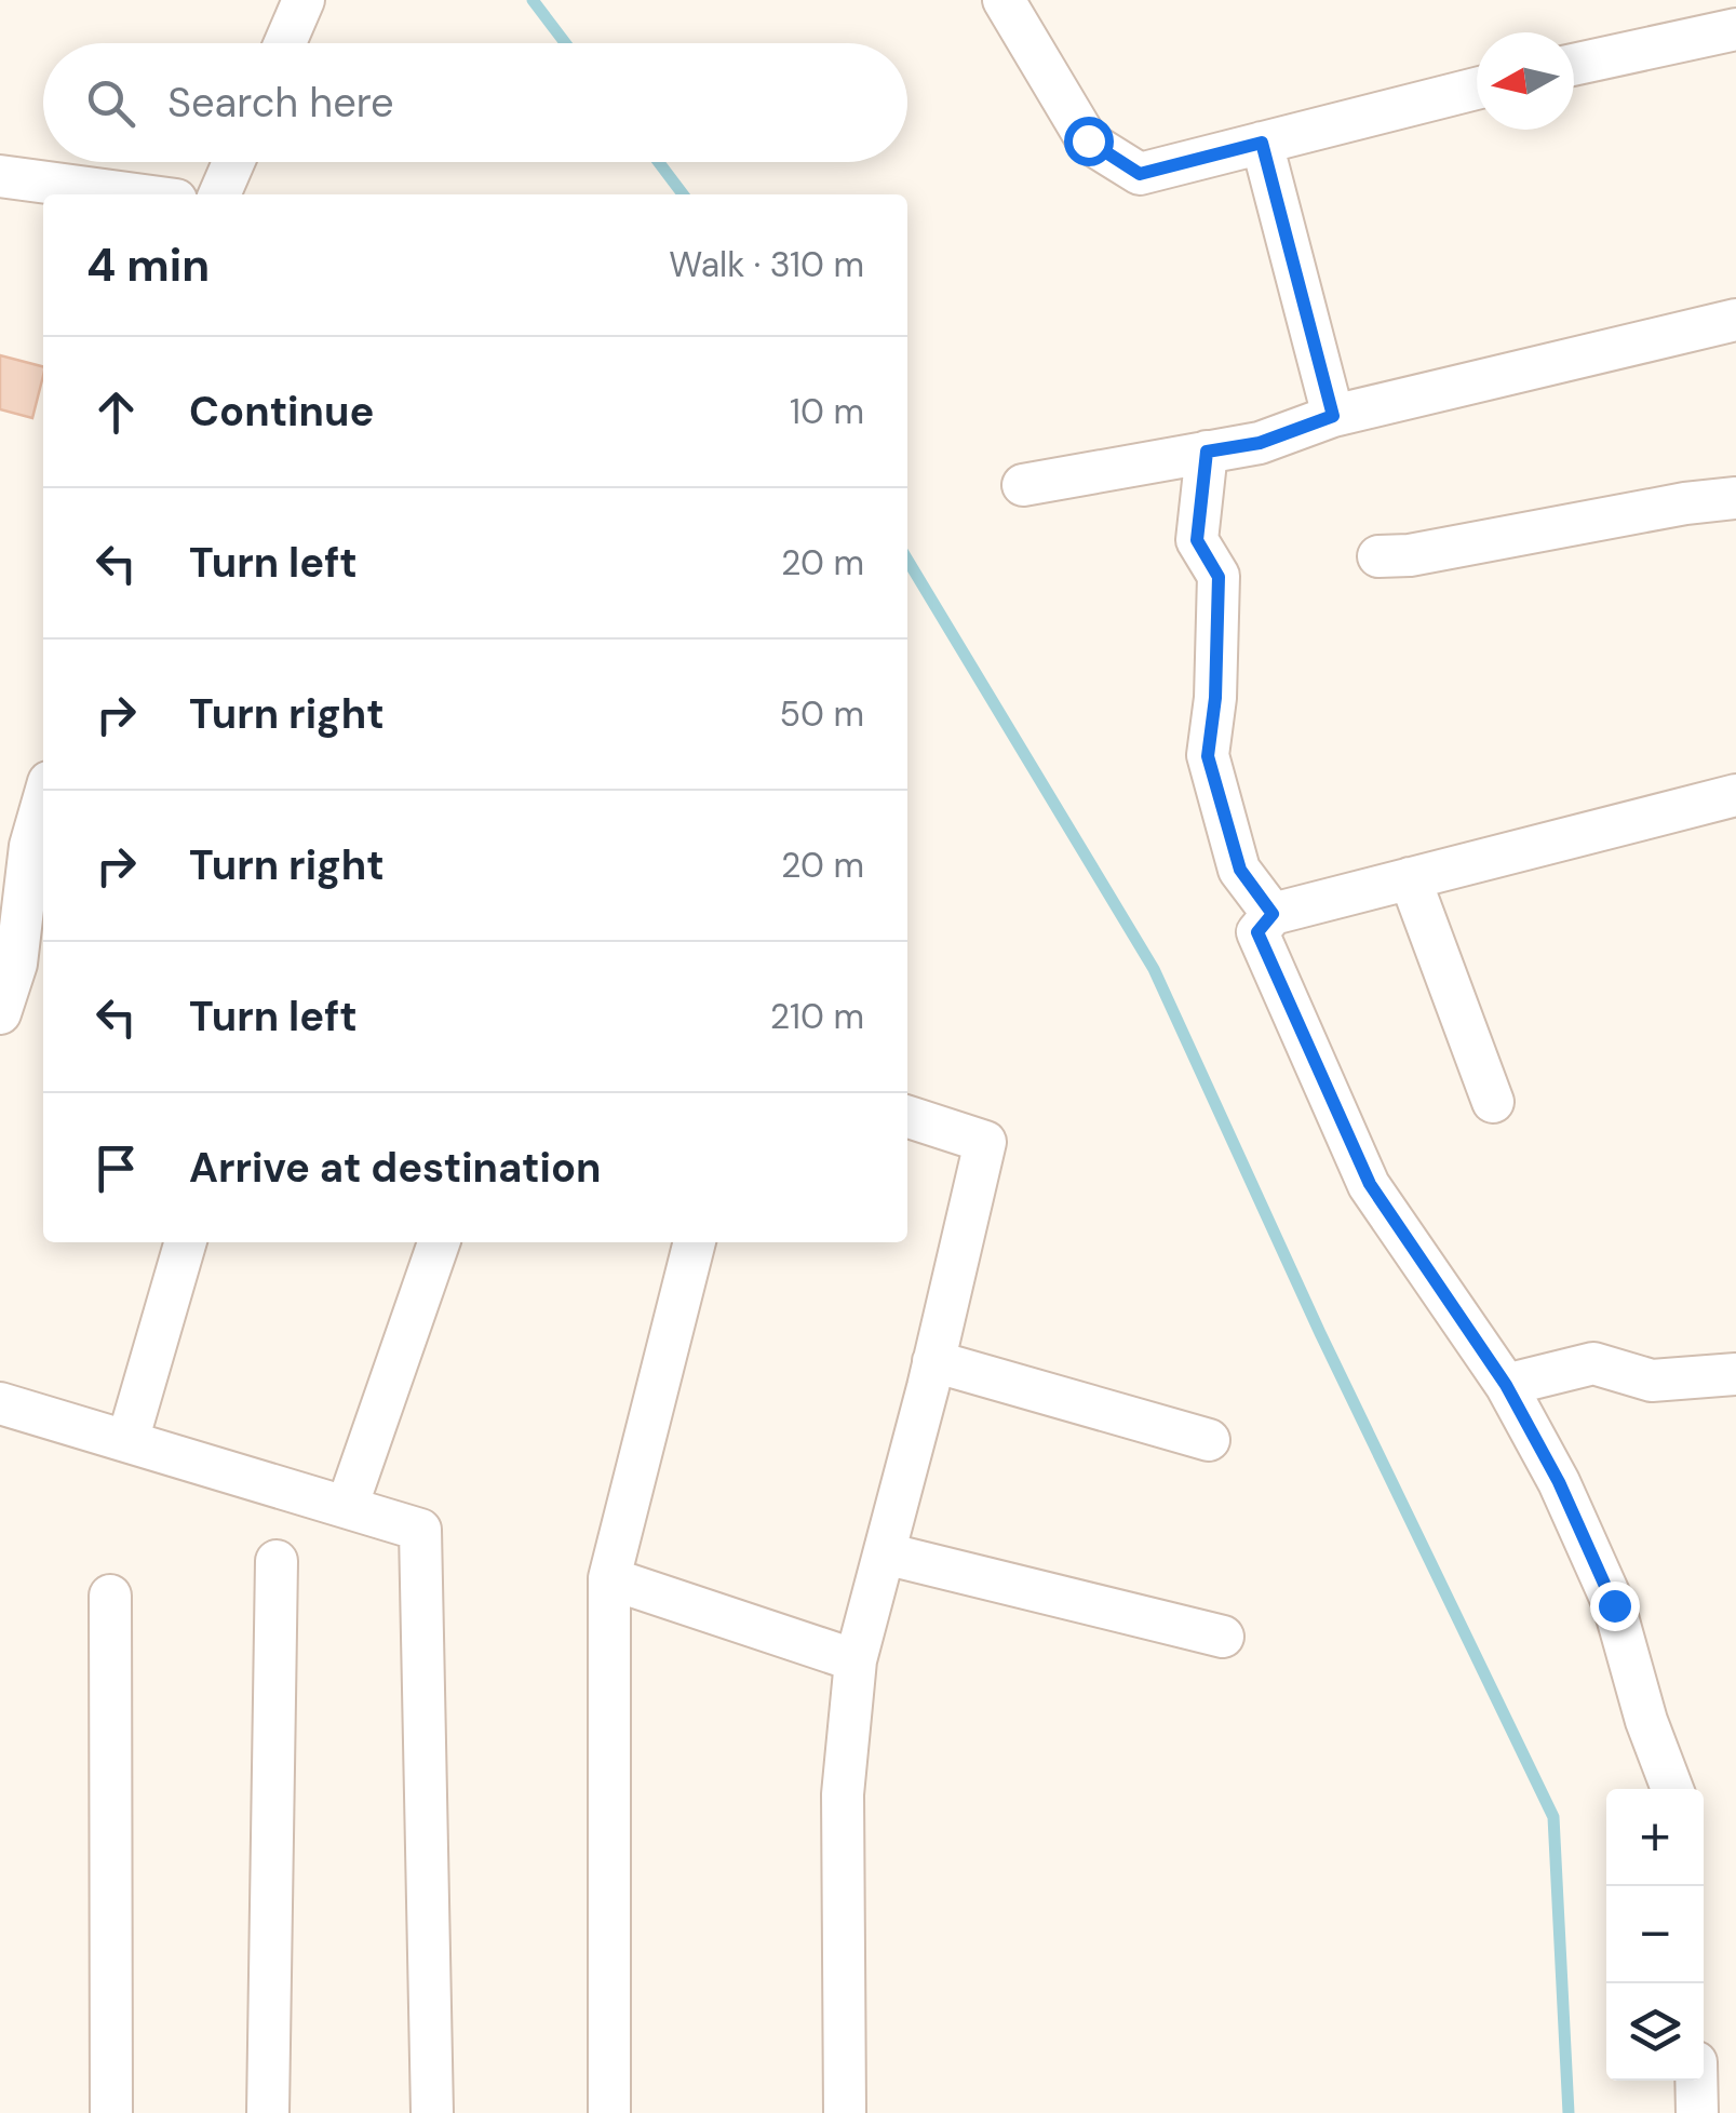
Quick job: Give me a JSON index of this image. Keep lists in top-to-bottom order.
{
  "north": "left",
  "page": {
    "search": "Search here",
    "heading": ["4 min", "Walk · 310 m"],
    "list": [
      ["Continue", "10 m"],
      ["Turn left", "20 m"],
      ["Turn right", "50 m"],
      ["Turn right", "20 m"],
      ["Turn left", "210 m"],
      "Arrive at destination"
    ],
    "map_buttons": ["+", "−"]
  }
}
